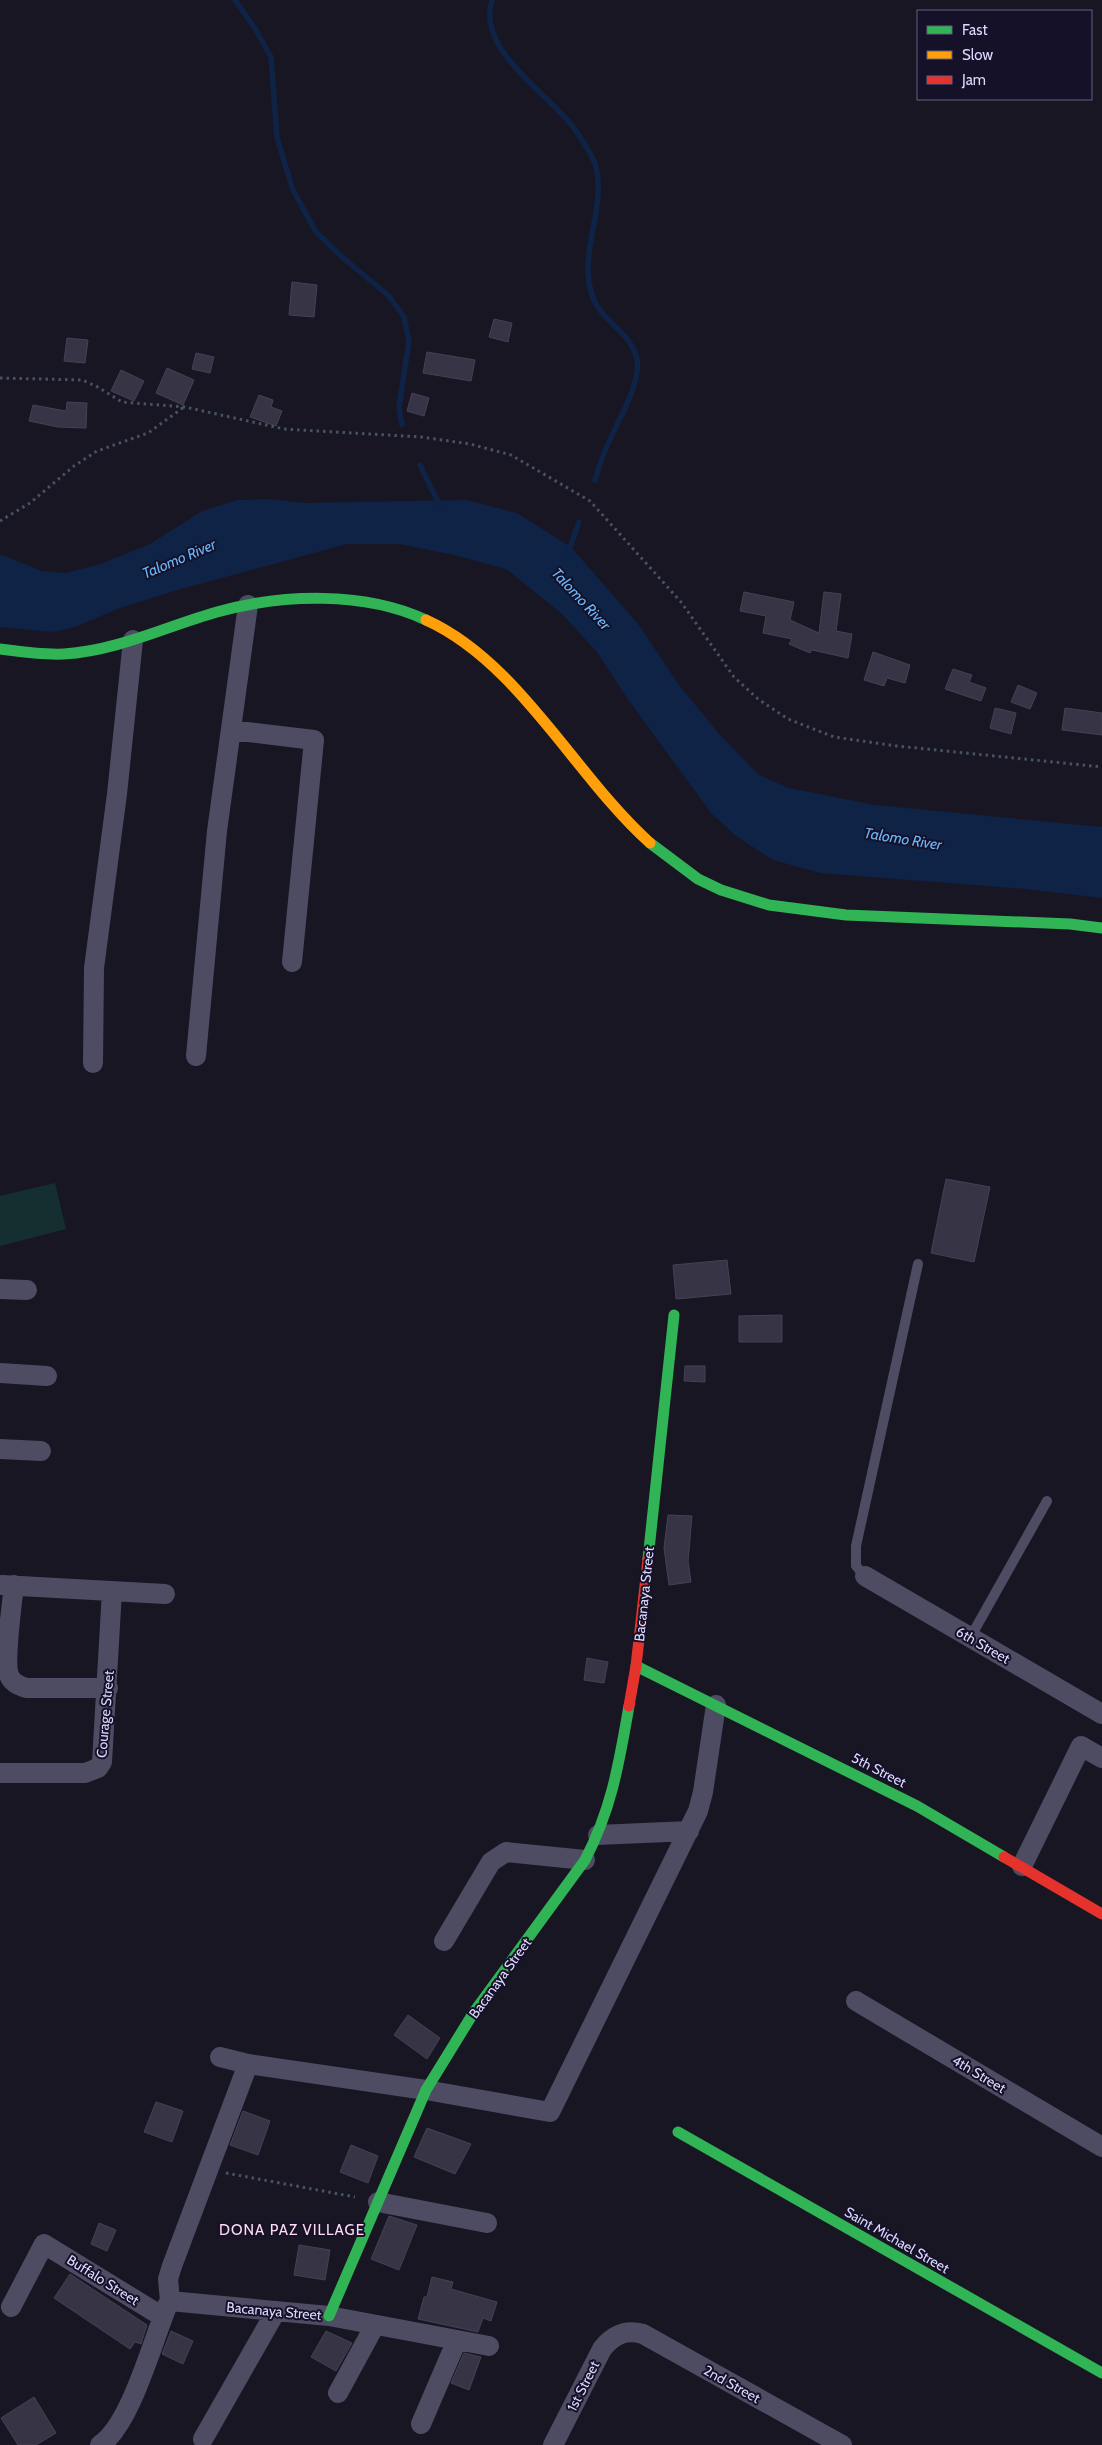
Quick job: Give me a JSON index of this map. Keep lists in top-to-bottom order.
{
  "streets": {
    "street": [
      "Bacanaya Street",
      "6th Street",
      "Courage Street",
      "5th Street",
      "4th Street",
      "Saint Michael Street",
      "Buffalo Street",
      "2nd Street",
      "1st Street"
    ]
  },
  "crossings": [
    ["Bacanaya Street", "5th Street"],
    ["Bacanaya Street", "Buffalo Street"],
    ["2nd Street", "1st Street"]
  ],
  "districts": ["DONA PAZ VILLAGE"],
  "water": ["Talomo River"],
  "legend": ["Fast", "Slow", "Jam"]
}
